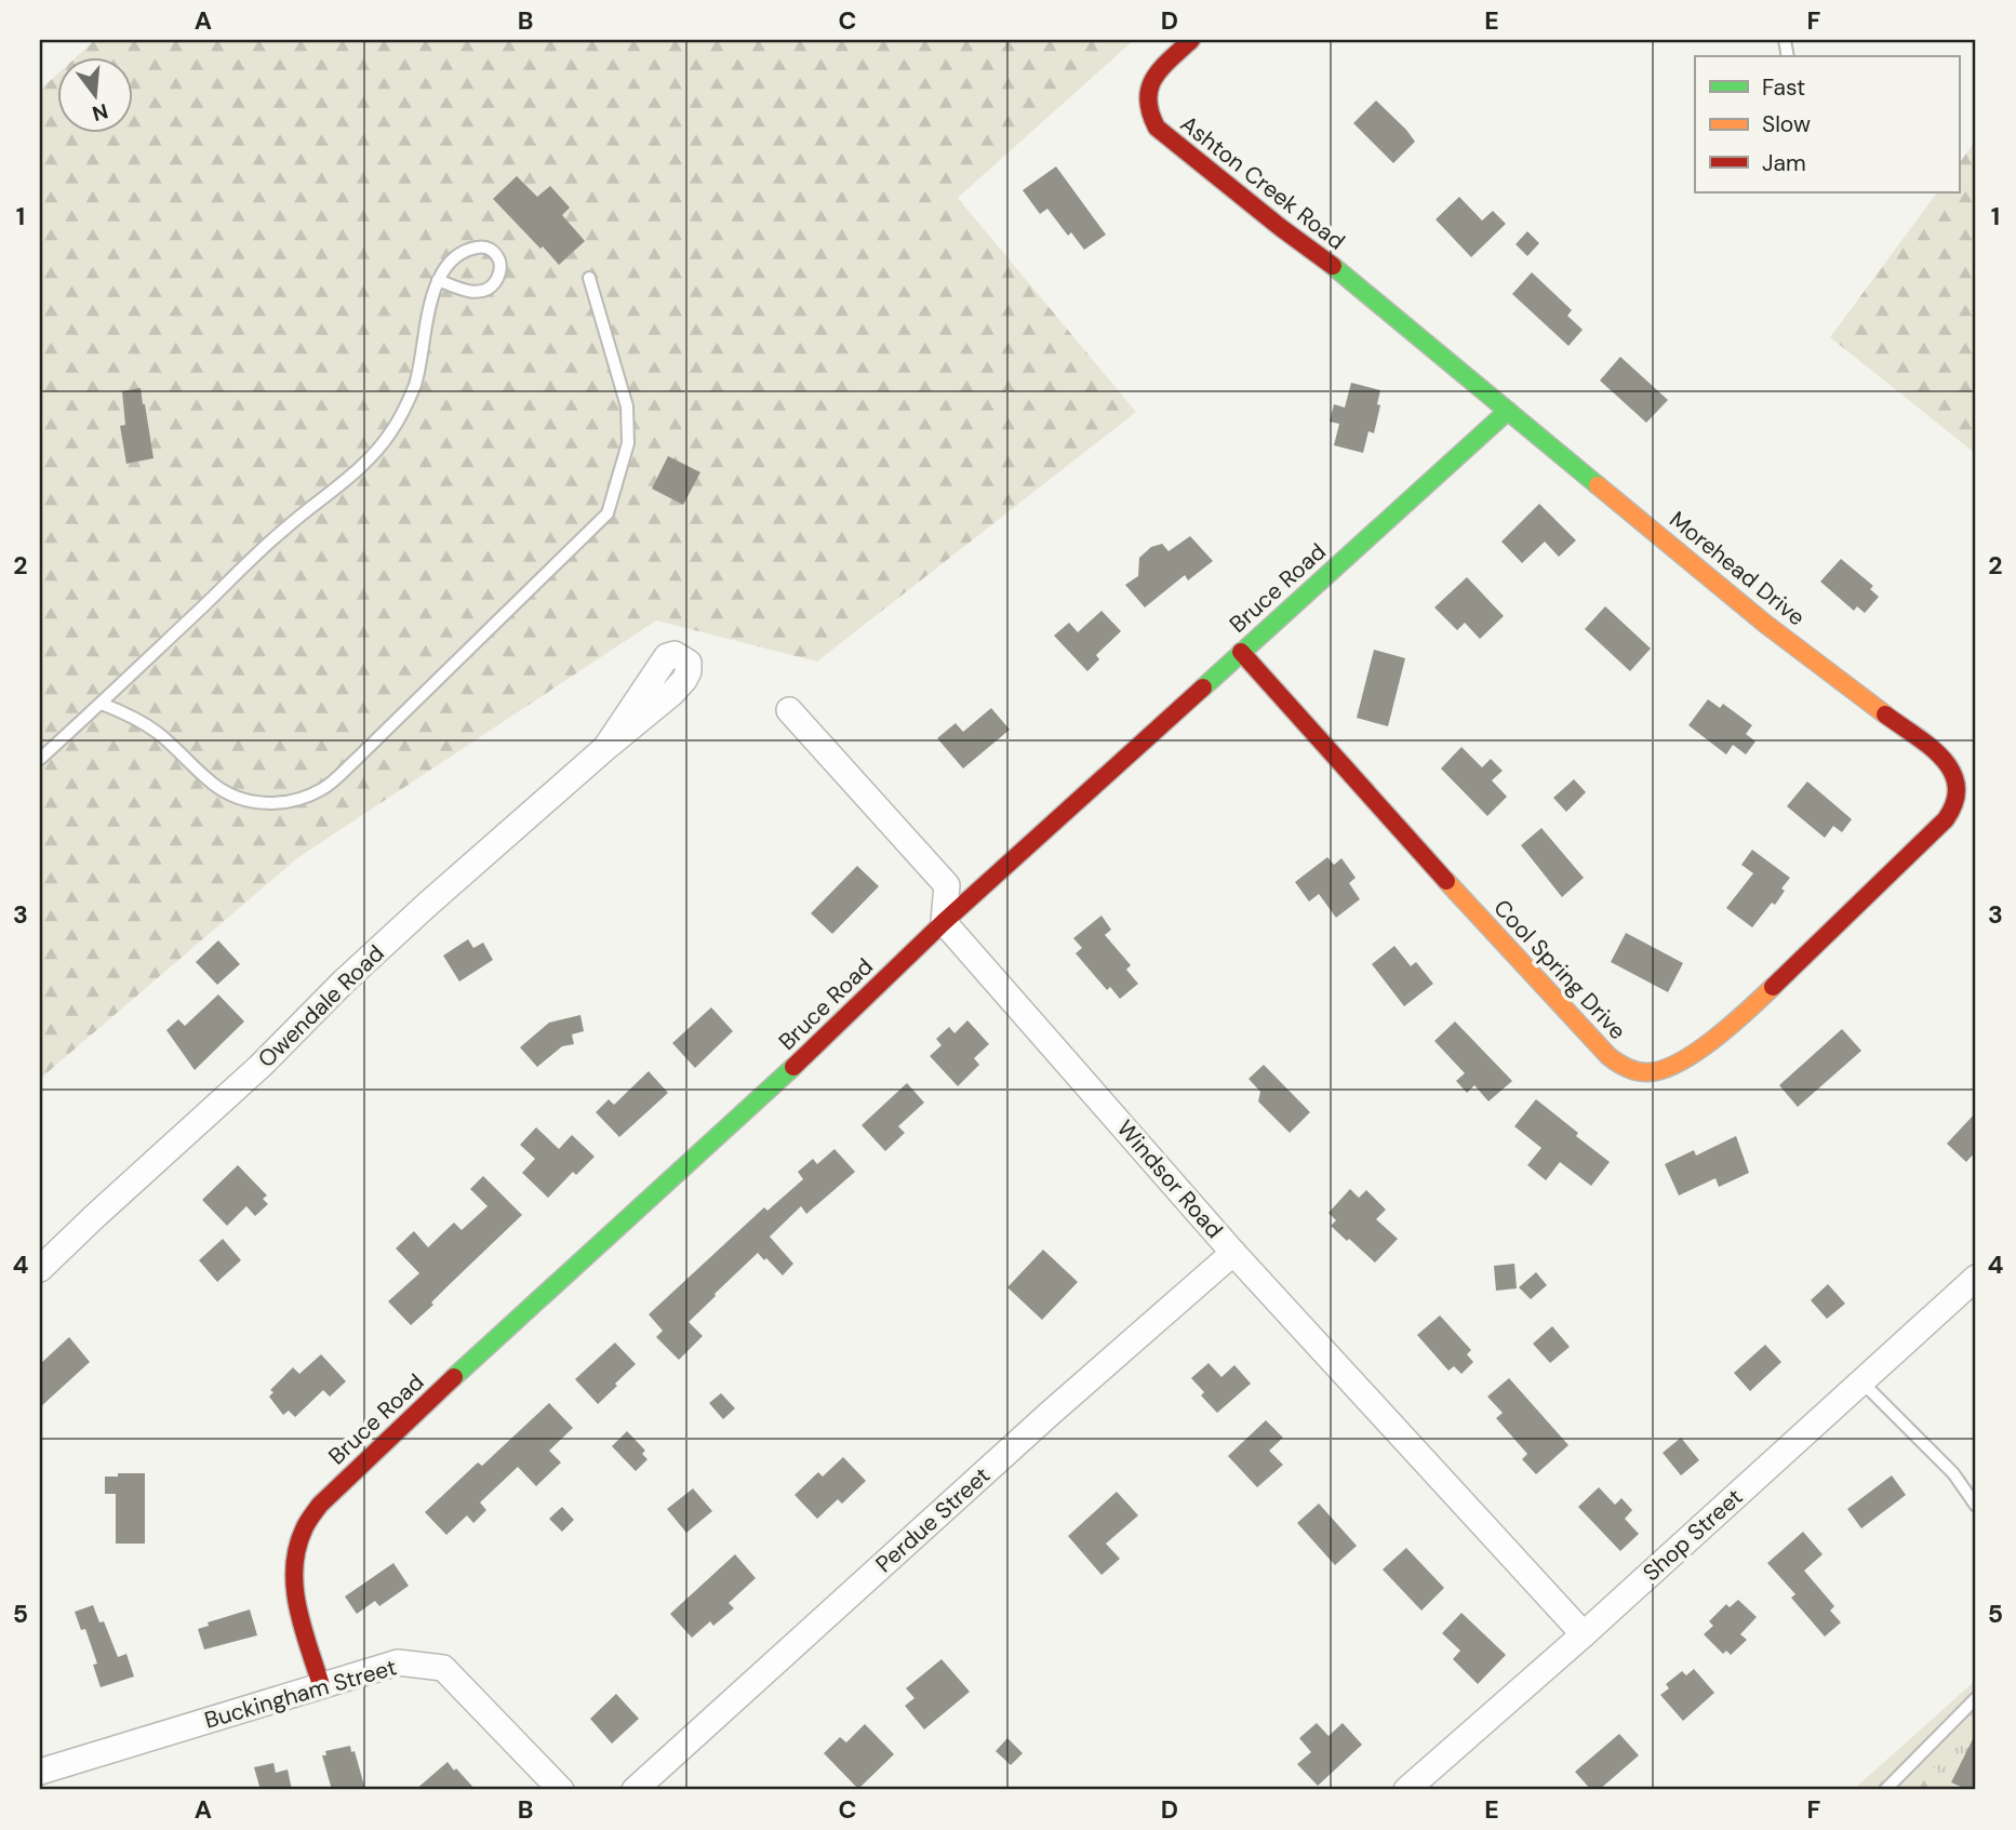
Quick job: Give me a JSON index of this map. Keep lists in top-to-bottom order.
{
  "streets": {
    "street": [
      "Ashton Creek Road",
      "Morehead Drive",
      "Bruce Road",
      "Cool Spring Drive",
      "Owendale Road",
      "Windsor Road",
      "Perdue Street",
      "Shop Street",
      "Buckingham Street"
    ]
  },
  "crossings": [
    ["Ashton Creek Road", "Morehead Drive"],
    ["Morehead Drive", "Bruce Road"],
    ["Morehead Drive", "Cool Spring Drive"],
    ["Bruce Road", "Cool Spring Drive"],
    ["Bruce Road", "Windsor Road"],
    ["Bruce Road", "Buckingham Street"],
    ["Windsor Road", "Perdue Street"],
    ["Windsor Road", "Shop Street"]
  ],
  "legend": ["Fast", "Slow", "Jam"],
  "north": "bottom",
  "grid": {
    "columns": [
      "A",
      "B",
      "C",
      "D",
      "E",
      "F"
    ],
    "rows": [
      "1",
      "2",
      "3",
      "4",
      "5"
    ]
  }
}
